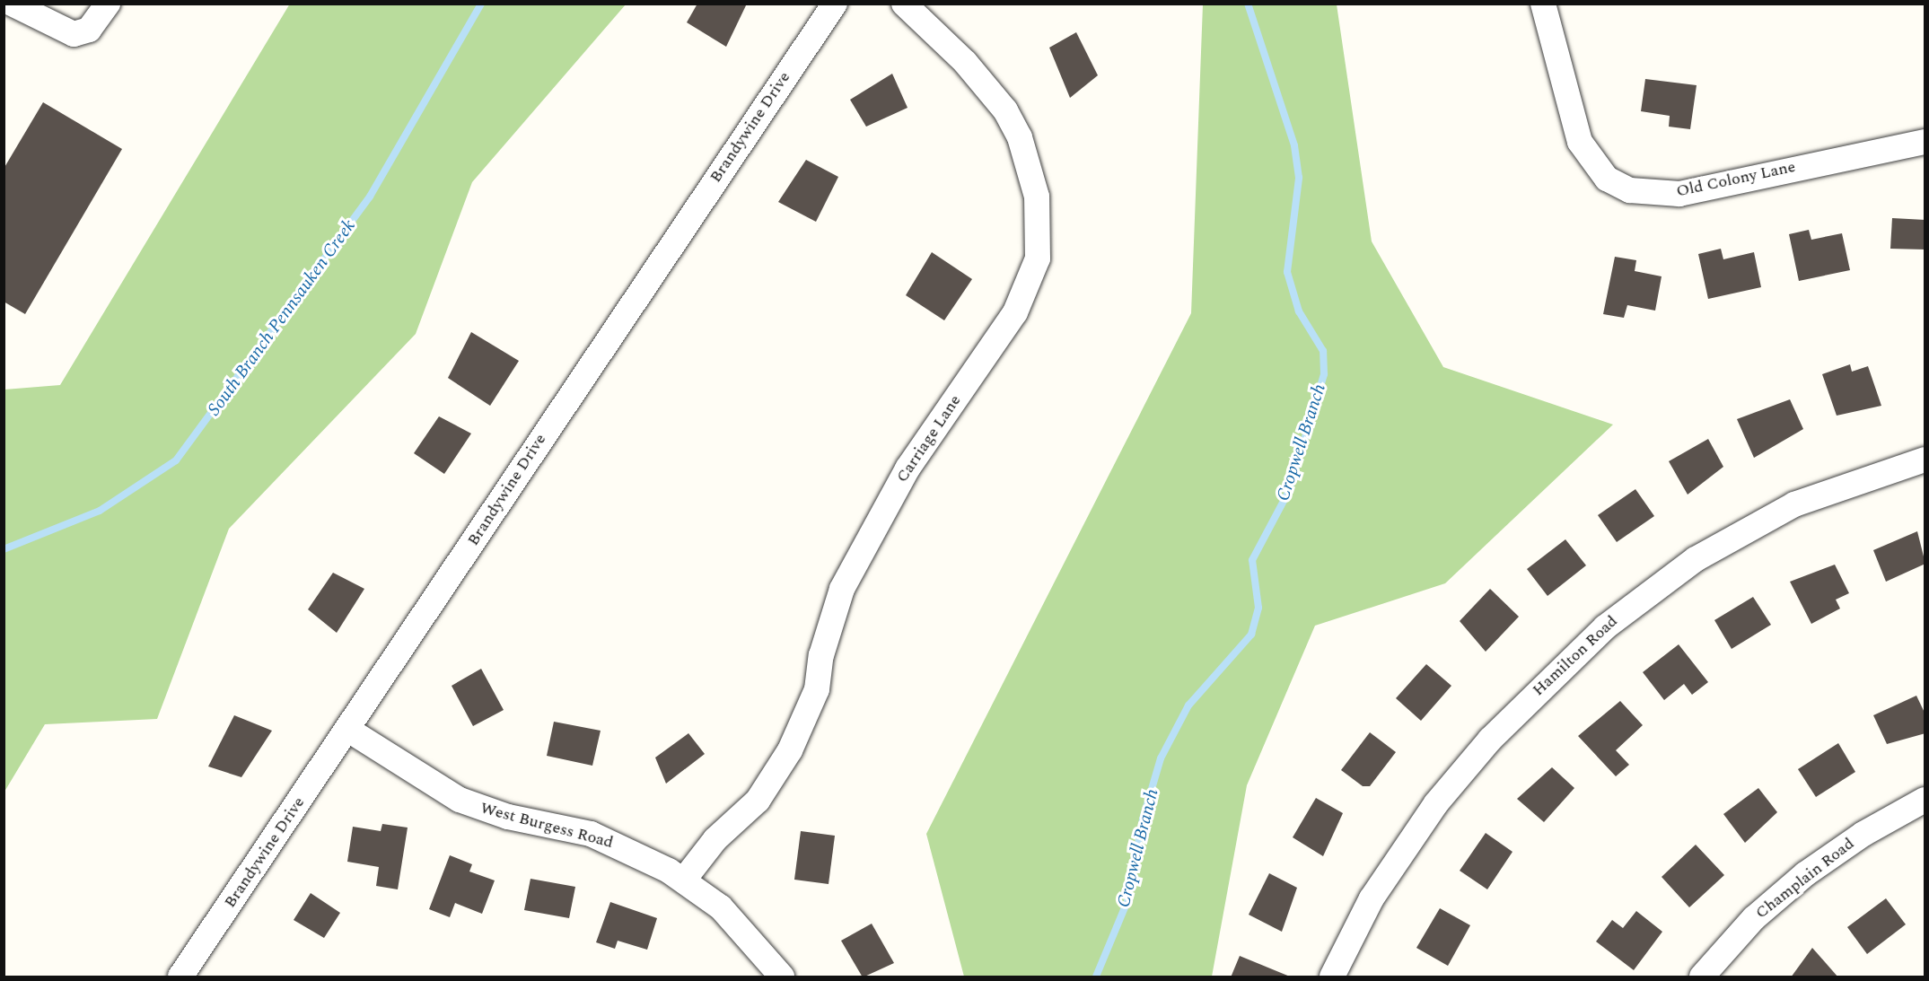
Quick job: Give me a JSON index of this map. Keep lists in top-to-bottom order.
{
  "streets": {
    "street": [
      "Brandywine Drive",
      "Old Colony Lane",
      "Carriage Lane",
      "Hamilton Road",
      "West Burgess Road",
      "Champlain Road"
    ]
  },
  "crossings": [
    ["Brandywine Drive", "West Burgess Road"],
    ["Carriage Lane", "West Burgess Road"]
  ],
  "water": ["South Branch Pennsauken Creek", "Cropwell Branch"]
}
